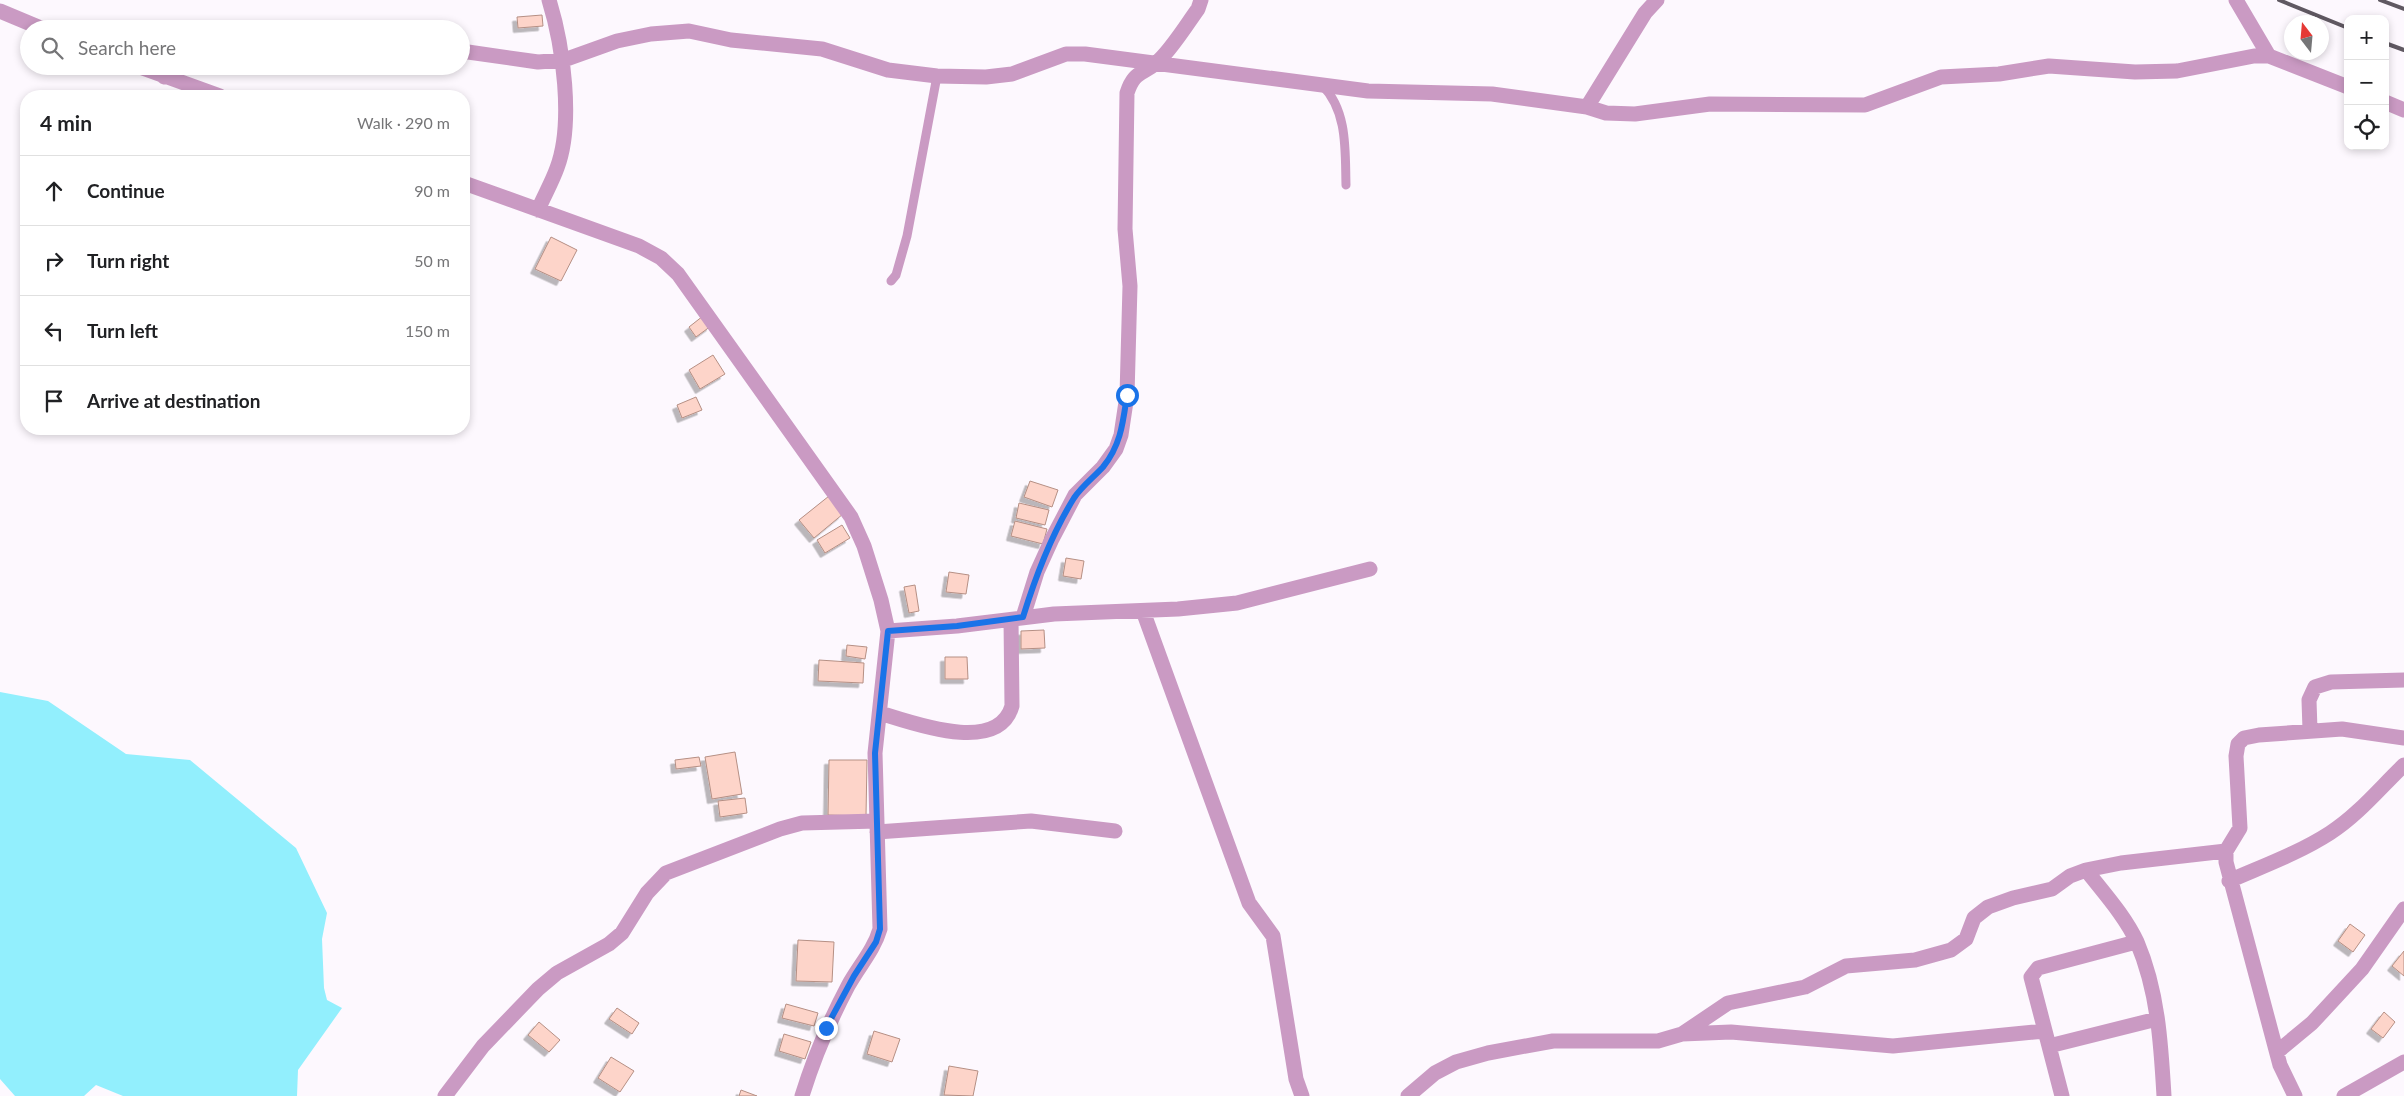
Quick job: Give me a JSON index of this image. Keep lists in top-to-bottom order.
{
  "north": "top",
  "page": {
    "map_buttons": ["+", "−"],
    "search": "Search here",
    "heading": ["4 min", "Walk · 290 m"],
    "list": [
      ["Continue", "90 m"],
      ["Turn right", "50 m"],
      ["Turn left", "150 m"],
      "Arrive at destination"
    ]
  }
}
